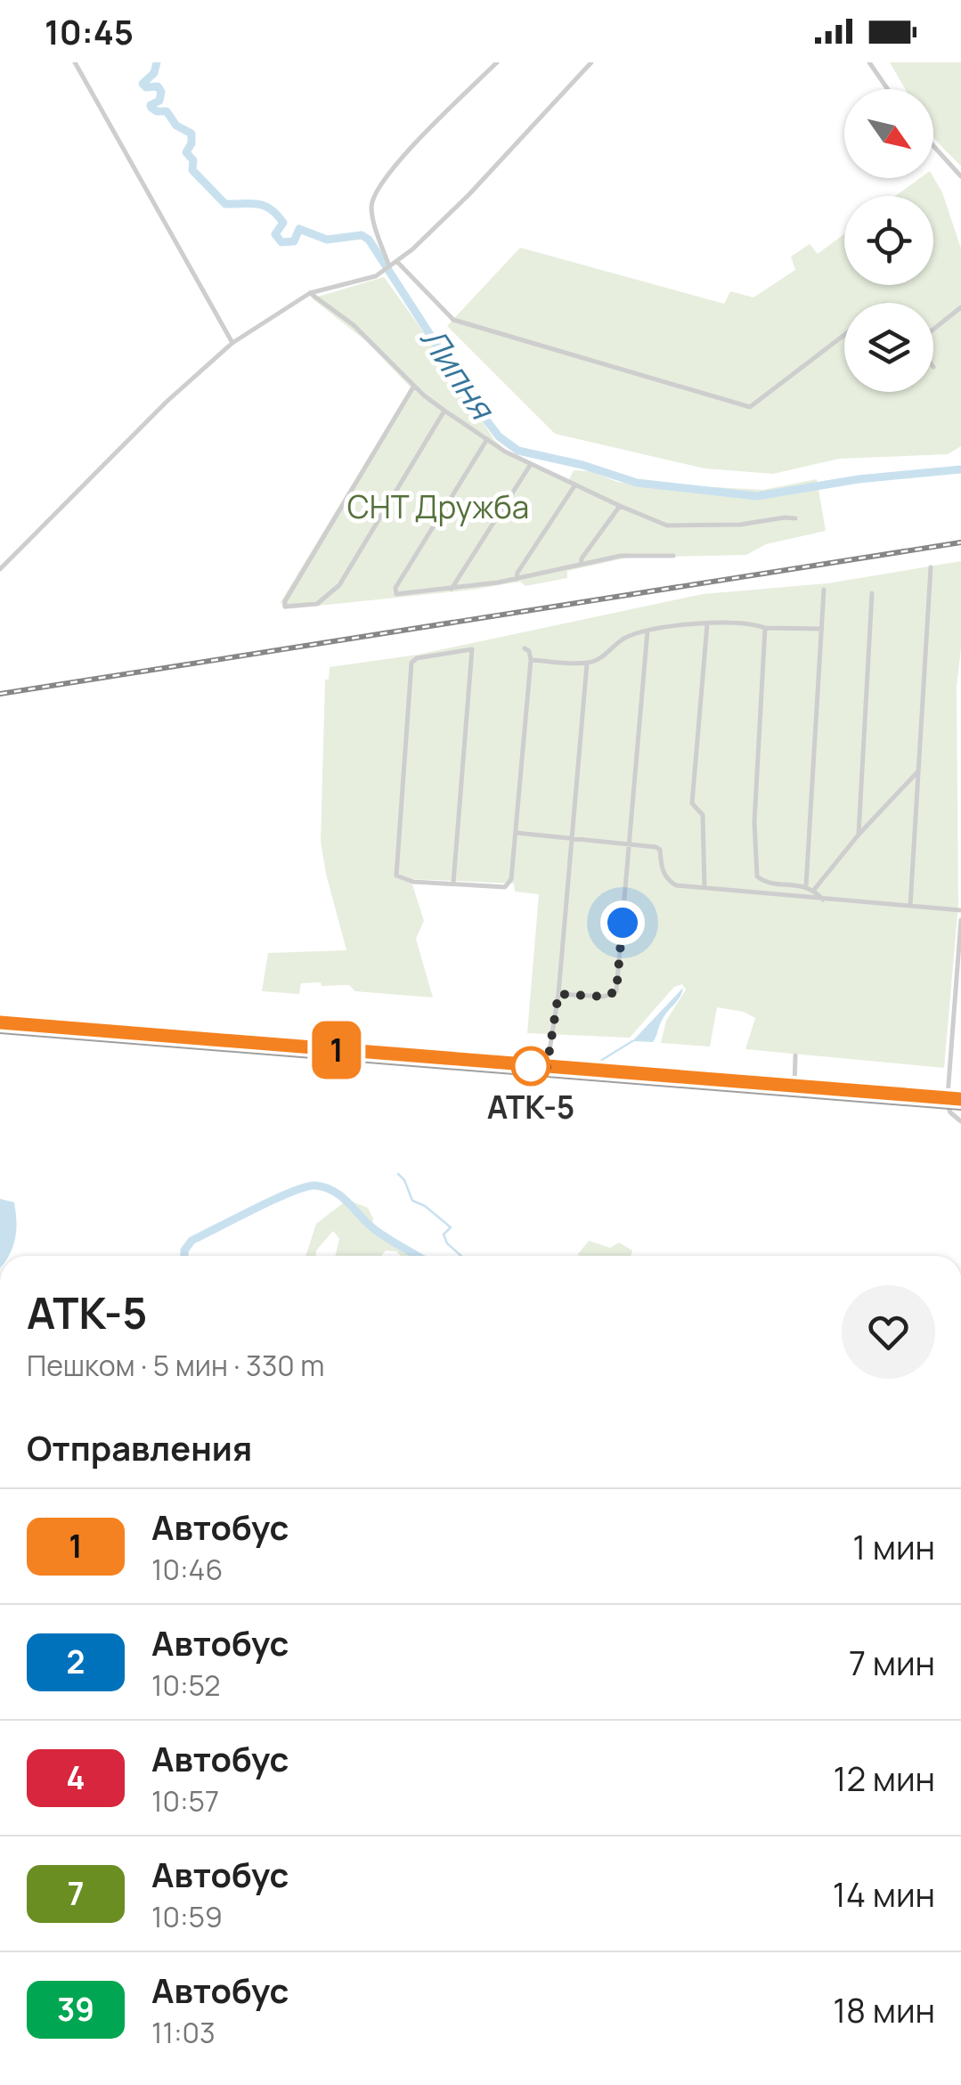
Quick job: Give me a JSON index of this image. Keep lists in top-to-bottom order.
{
  "water": ["Липня"],
  "parks": ["СНТ Дружба"],
  "places": ["АТК-5"],
  "lines": ["bus line 1"],
  "north": "bottom right",
  "page": {
    "status": "10:45",
    "on_map": "1",
    "heading": [
      ["АТК-5", "Пешком · 5 мин · 330 m"],
      "Отправления"
    ],
    "list": [
      {
        "mark": "1",
        "name": "Автобус",
        "note": "10:46",
        "value": "1 мин"
      },
      {
        "mark": "2",
        "name": "Автобус",
        "note": "10:52",
        "value": "7 мин"
      },
      {
        "mark": "4",
        "name": "Автобус",
        "note": "10:57",
        "value": "12 мин"
      },
      {
        "mark": "7",
        "name": "Автобус",
        "note": "10:59",
        "value": "14 мин"
      },
      {
        "mark": "39",
        "name": "Автобус",
        "note": "11:03",
        "value": "18 мин"
      }
    ]
  }
}
